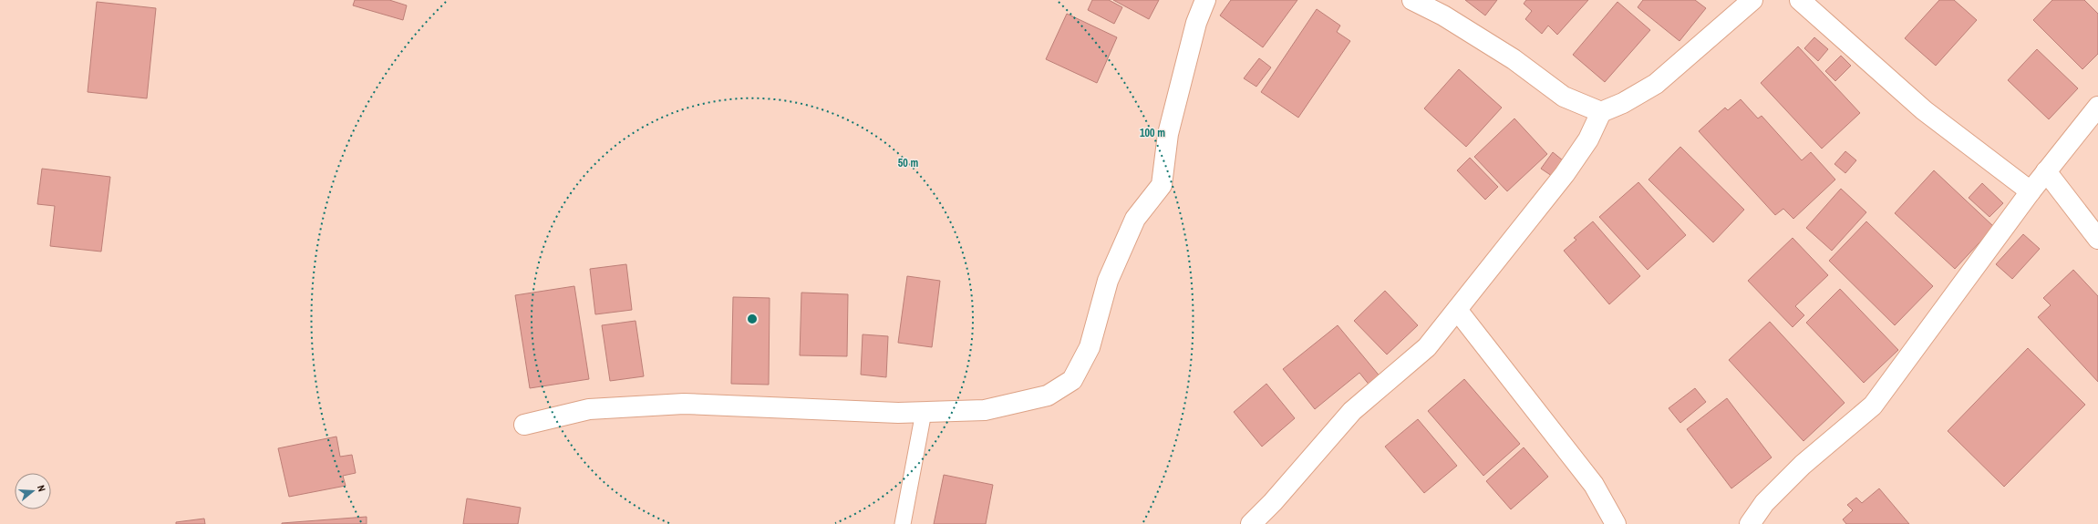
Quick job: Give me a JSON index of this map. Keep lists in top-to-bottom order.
{
  "north": "right",
  "rings": ["100 m", "50 m"]
}
